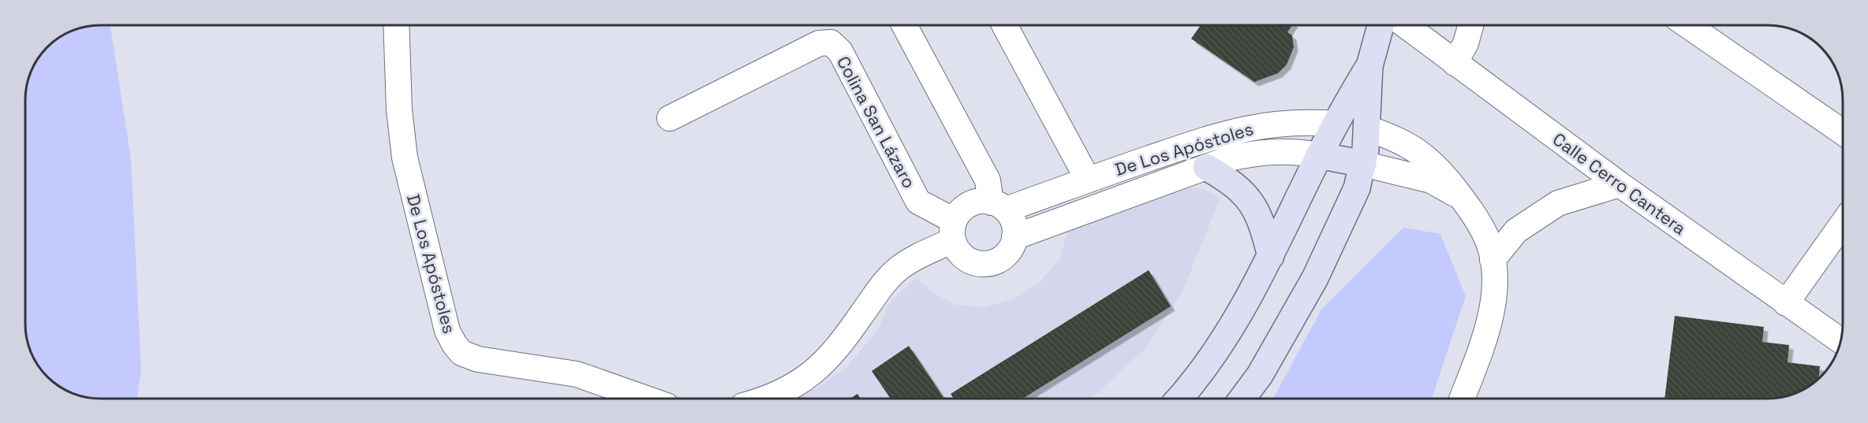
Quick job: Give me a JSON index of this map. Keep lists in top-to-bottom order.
{
  "streets": {
    "main road": ["De Los Apóstoles"],
    "street": ["Colina San Lázaro", "Calle Cerro Cantera"]
  },
  "crossings": [
    ["Colina San Lázaro", "De Los Apóstoles"]
  ]
}
